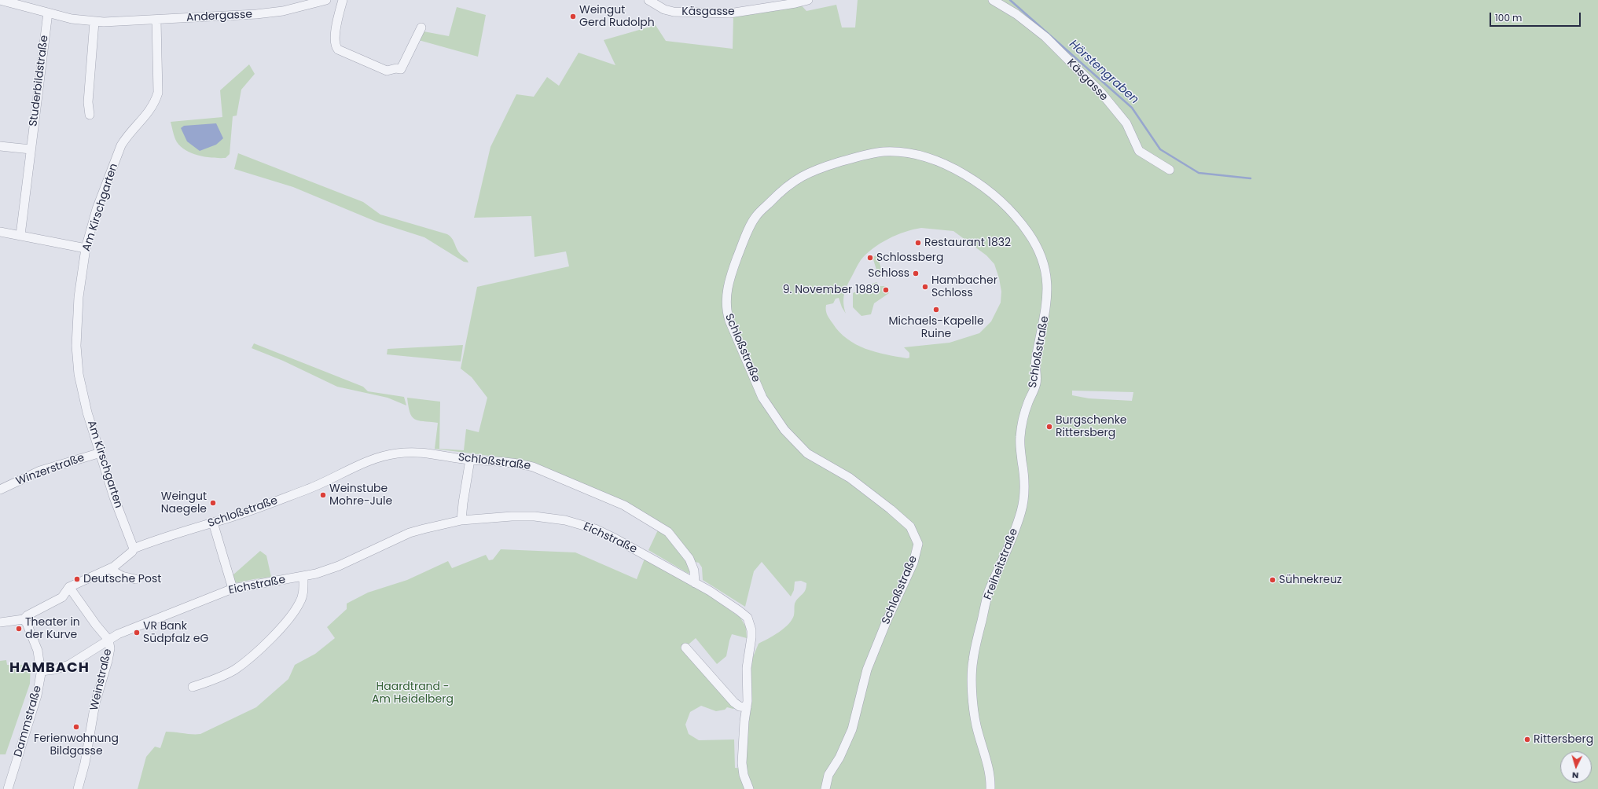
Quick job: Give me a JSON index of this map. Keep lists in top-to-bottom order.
{
  "streets": {
    "street": [
      "Käsgasse",
      "Andergasse",
      "Studerbildstraße",
      "Am Kirschgarten",
      "Schloßstraße",
      "Winzerstraße",
      "Eichstraße",
      "Freiheitstraße",
      "Weinstraße",
      "Dammstraße"
    ]
  },
  "crossings": [
    ["Andergasse", "Studerbildstraße"],
    ["Andergasse", "Am Kirschgarten"],
    ["Am Kirschgarten", "Schloßstraße"],
    ["Am Kirschgarten", "Winzerstraße"],
    ["Schloßstraße", "Eichstraße"],
    ["Schloßstraße", "Freiheitstraße"],
    ["Schloßstraße", "Weinstraße"],
    ["Eichstraße", "Weinstraße"],
    ["Eichstraße", "Dammstraße"]
  ],
  "districts": ["HAMBACH"],
  "water": ["Hörstengraben"],
  "parks": ["Haardtrand - Am Heidelberg"],
  "places": [
    "Weingut Gerd Rudolph",
    "Restaurant 1832",
    "Schlossberg",
    "Schloss",
    "Hambacher Schloss",
    "9. November 1989",
    "Michaels-Kapelle Ruine",
    "Burgschenke Rittersberg",
    "Weinstube Mohre-Jule",
    "Weingut Naegele",
    "Deutsche Post",
    "Sühnekreuz",
    "Theater in der Kurve",
    "VR Bank Südpfalz eG",
    "Ferienwohnung Bildgasse",
    "Rittersberg"
  ],
  "scale_bar": "100 m",
  "north": "bottom"
}
